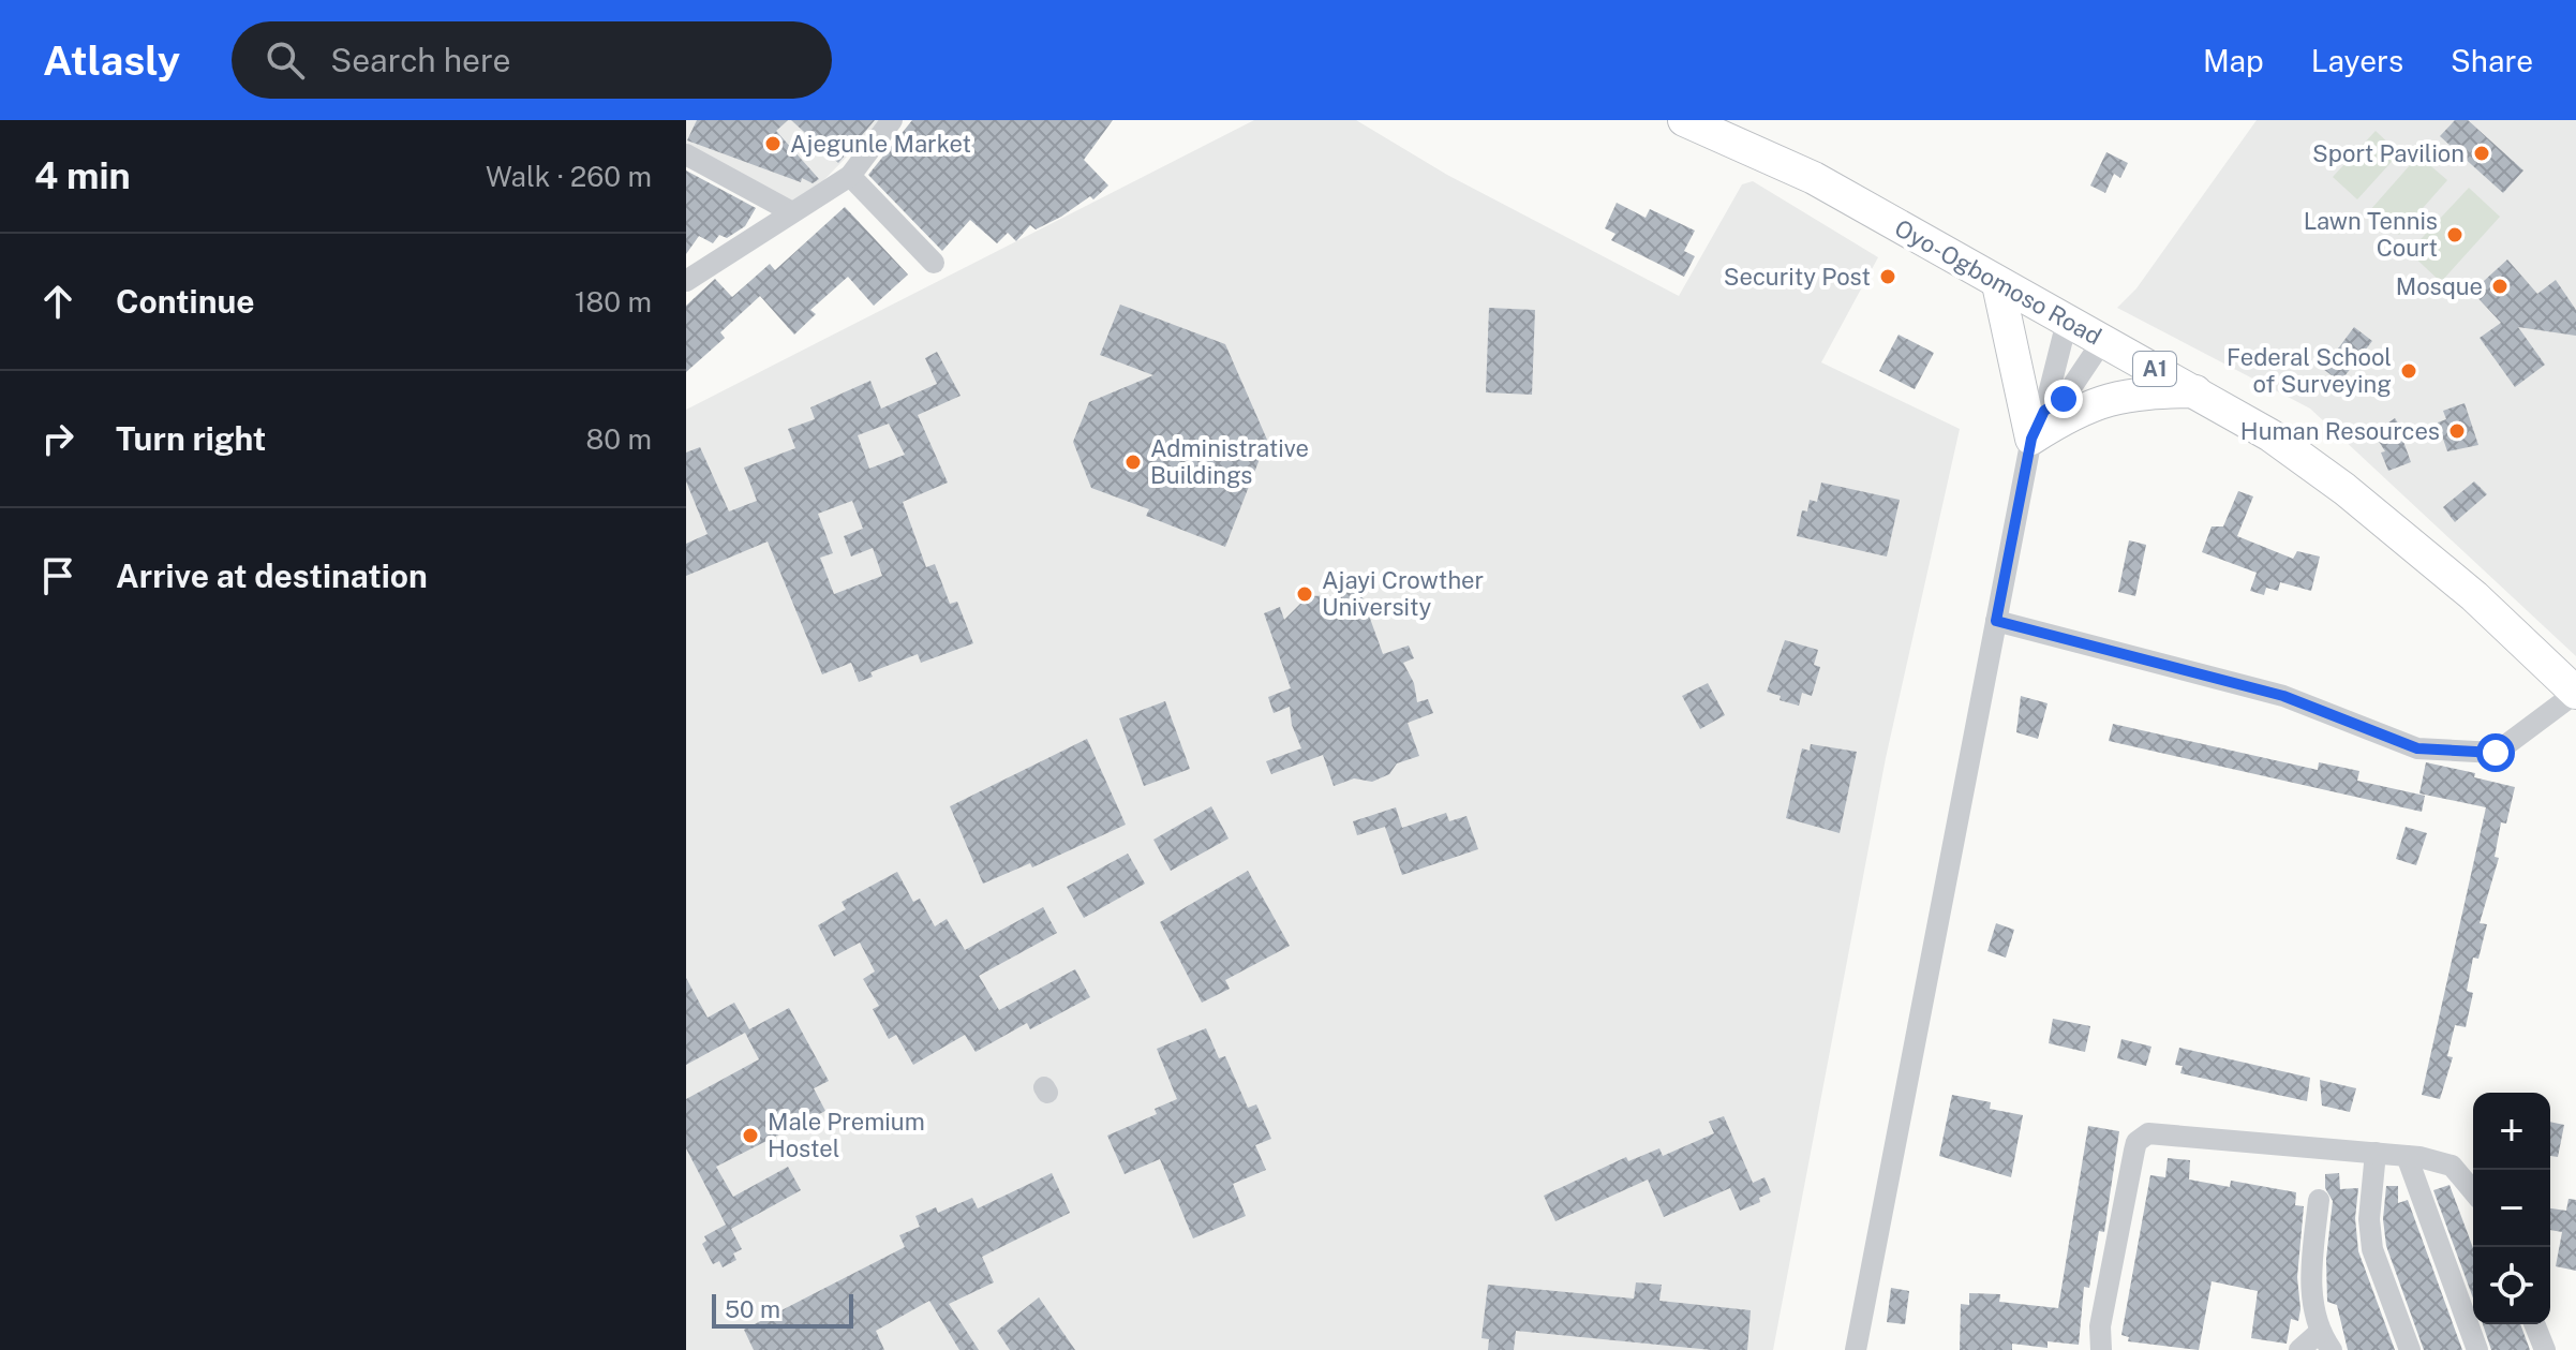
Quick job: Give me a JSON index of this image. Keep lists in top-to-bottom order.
{
  "streets": {
    "highway": ["Oyo-Ogbomoso Road", "A1"]
  },
  "places": [
    "Ajegunle Market",
    "Sport Pavilion",
    "Lawn Tennis Court",
    "Security Post",
    "Mosque",
    "Federal School of Surveying",
    "Human Resources",
    "Administrative Buildings",
    "Ajayi Crowther University",
    "Male Premium Hostel"
  ],
  "scale_bar": "50 m",
  "page": {
    "header": "Atlasly",
    "search": "Search here",
    "nav": ["Map", "Layers", "Share"],
    "heading": ["4 min", "Walk · 260 m"],
    "list": [
      ["Continue", "180 m"],
      ["Turn right", "80 m"],
      "Arrive at destination"
    ],
    "map_buttons": ["+", "−"],
    "scale": "50 m"
  }
}
